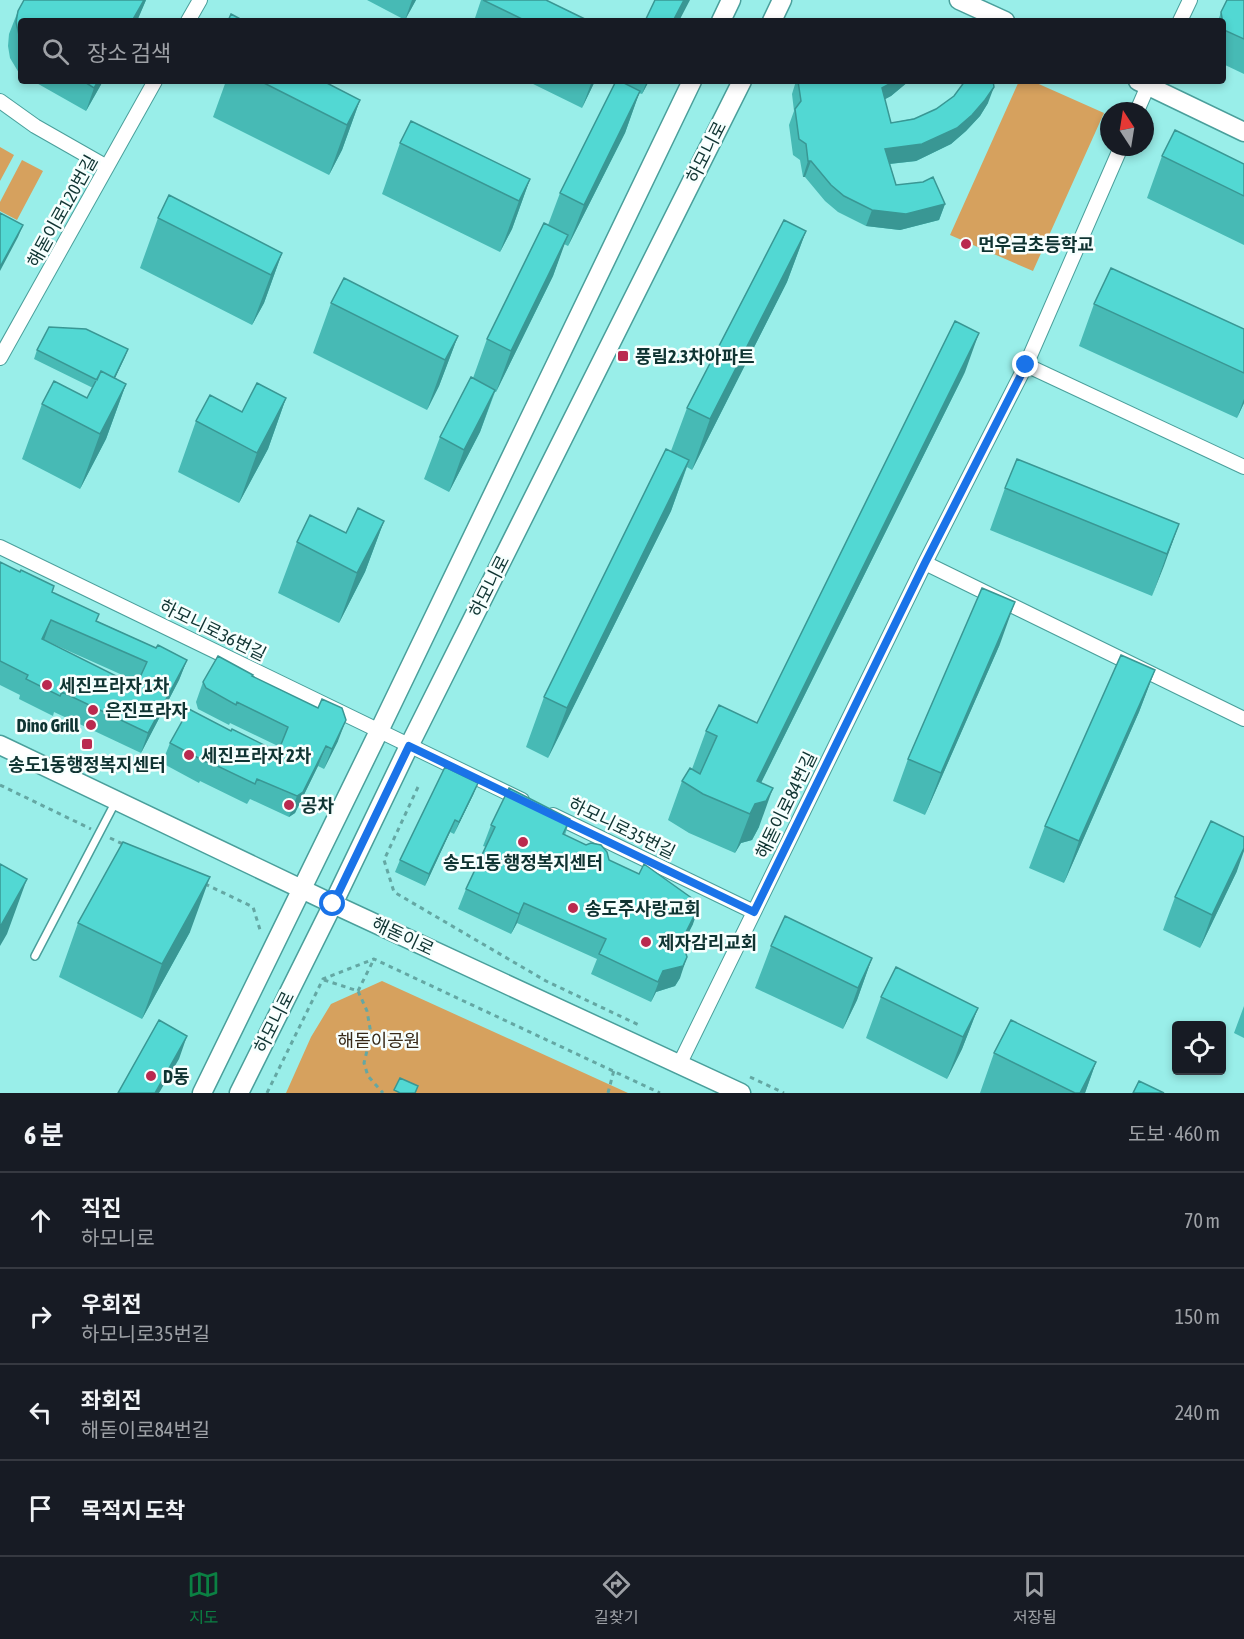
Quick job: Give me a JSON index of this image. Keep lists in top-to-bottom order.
{
  "streets": {
    "street": [
      "하모니로",
      "해돋이로120번길",
      "하모니로36번길",
      "해돋이로84번길",
      "하모니로35번길",
      "해돋이로"
    ]
  },
  "crossings": [
    ["하모니로", "하모니로36번길"],
    ["하모니로", "하모니로35번길"],
    ["하모니로", "해돋이로"],
    ["하모니로36번길", "하모니로35번길"],
    ["해돋이로84번길", "하모니로35번길"],
    ["해돋이로84번길", "해돋이로"]
  ],
  "parks": ["해돋이공원"],
  "places": {
    "other": [
      "먼우금초등학교",
      "세진프라자 1차",
      "은진프라자",
      "Dino Grill",
      "세진프라자 2차",
      "공차",
      "송도1동 행정복지센터",
      "송도주사랑교회",
      "제자감리교회",
      "D동"
    ],
    "transit": ["풍림2.3차아파트", "송도1동행정복지센터"]
  },
  "north": "top",
  "page": {
    "search": "장소 검색",
    "heading": ["6 분", "도보 · 460 m"],
    "list": [
      ["직진", "하모니로", "70 m"],
      ["우회전", "하모니로35번길", "150 m"],
      ["좌회전", "해돋이로84번길", "240 m"],
      "목적지 도착"
    ],
    "nav": ["지도", "길찾기", "저장됨"]
  }
}
